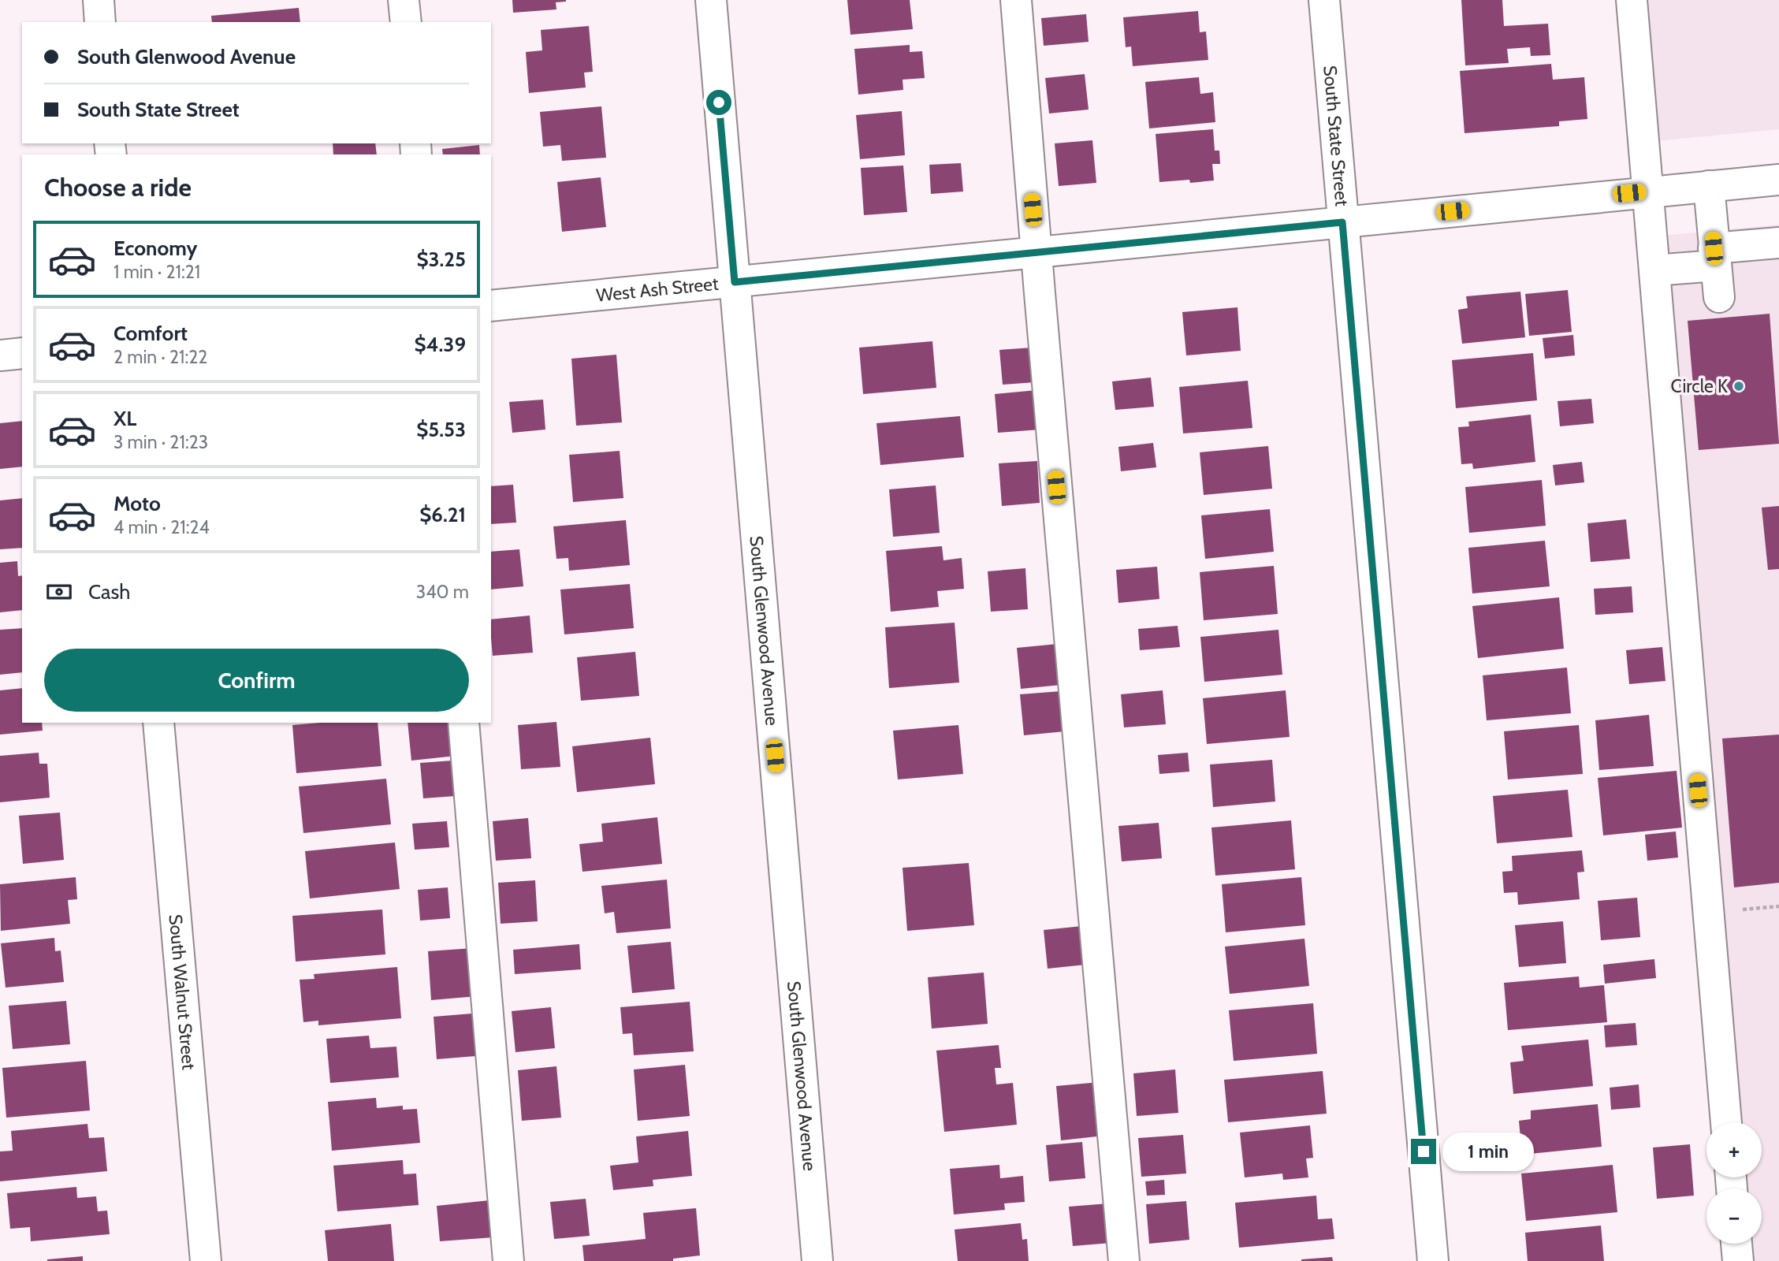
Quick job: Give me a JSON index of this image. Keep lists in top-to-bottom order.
{
  "streets": {
    "street": [
      "South State Street",
      "West Ash Street",
      "South Glenwood Avenue",
      "South Walnut Street"
    ]
  },
  "crossings": [
    ["South State Street", "West Ash Street"],
    ["West Ash Street", "South Glenwood Avenue"]
  ],
  "places": ["Circle K"],
  "page": {
    "banner": ["South Glenwood Avenue", "South State Street"],
    "heading": "Choose a ride",
    "list": [
      {
        "name": "Economy",
        "note": "1 min · 21:21",
        "value": "$3.25"
      },
      {
        "name": "Comfort",
        "note": "2 min · 21:22",
        "value": "$4.39"
      },
      {
        "name": "XL",
        "note": "3 min · 21:23",
        "value": "$5.53"
      },
      {
        "name": "Moto",
        "note": "4 min · 21:24",
        "value": "$6.21"
      }
    ],
    "pay": ["Cash", "340 m"],
    "buttons": "Confirm",
    "map_buttons": ["+", "−"],
    "bubble": "1 min"
  }
}
